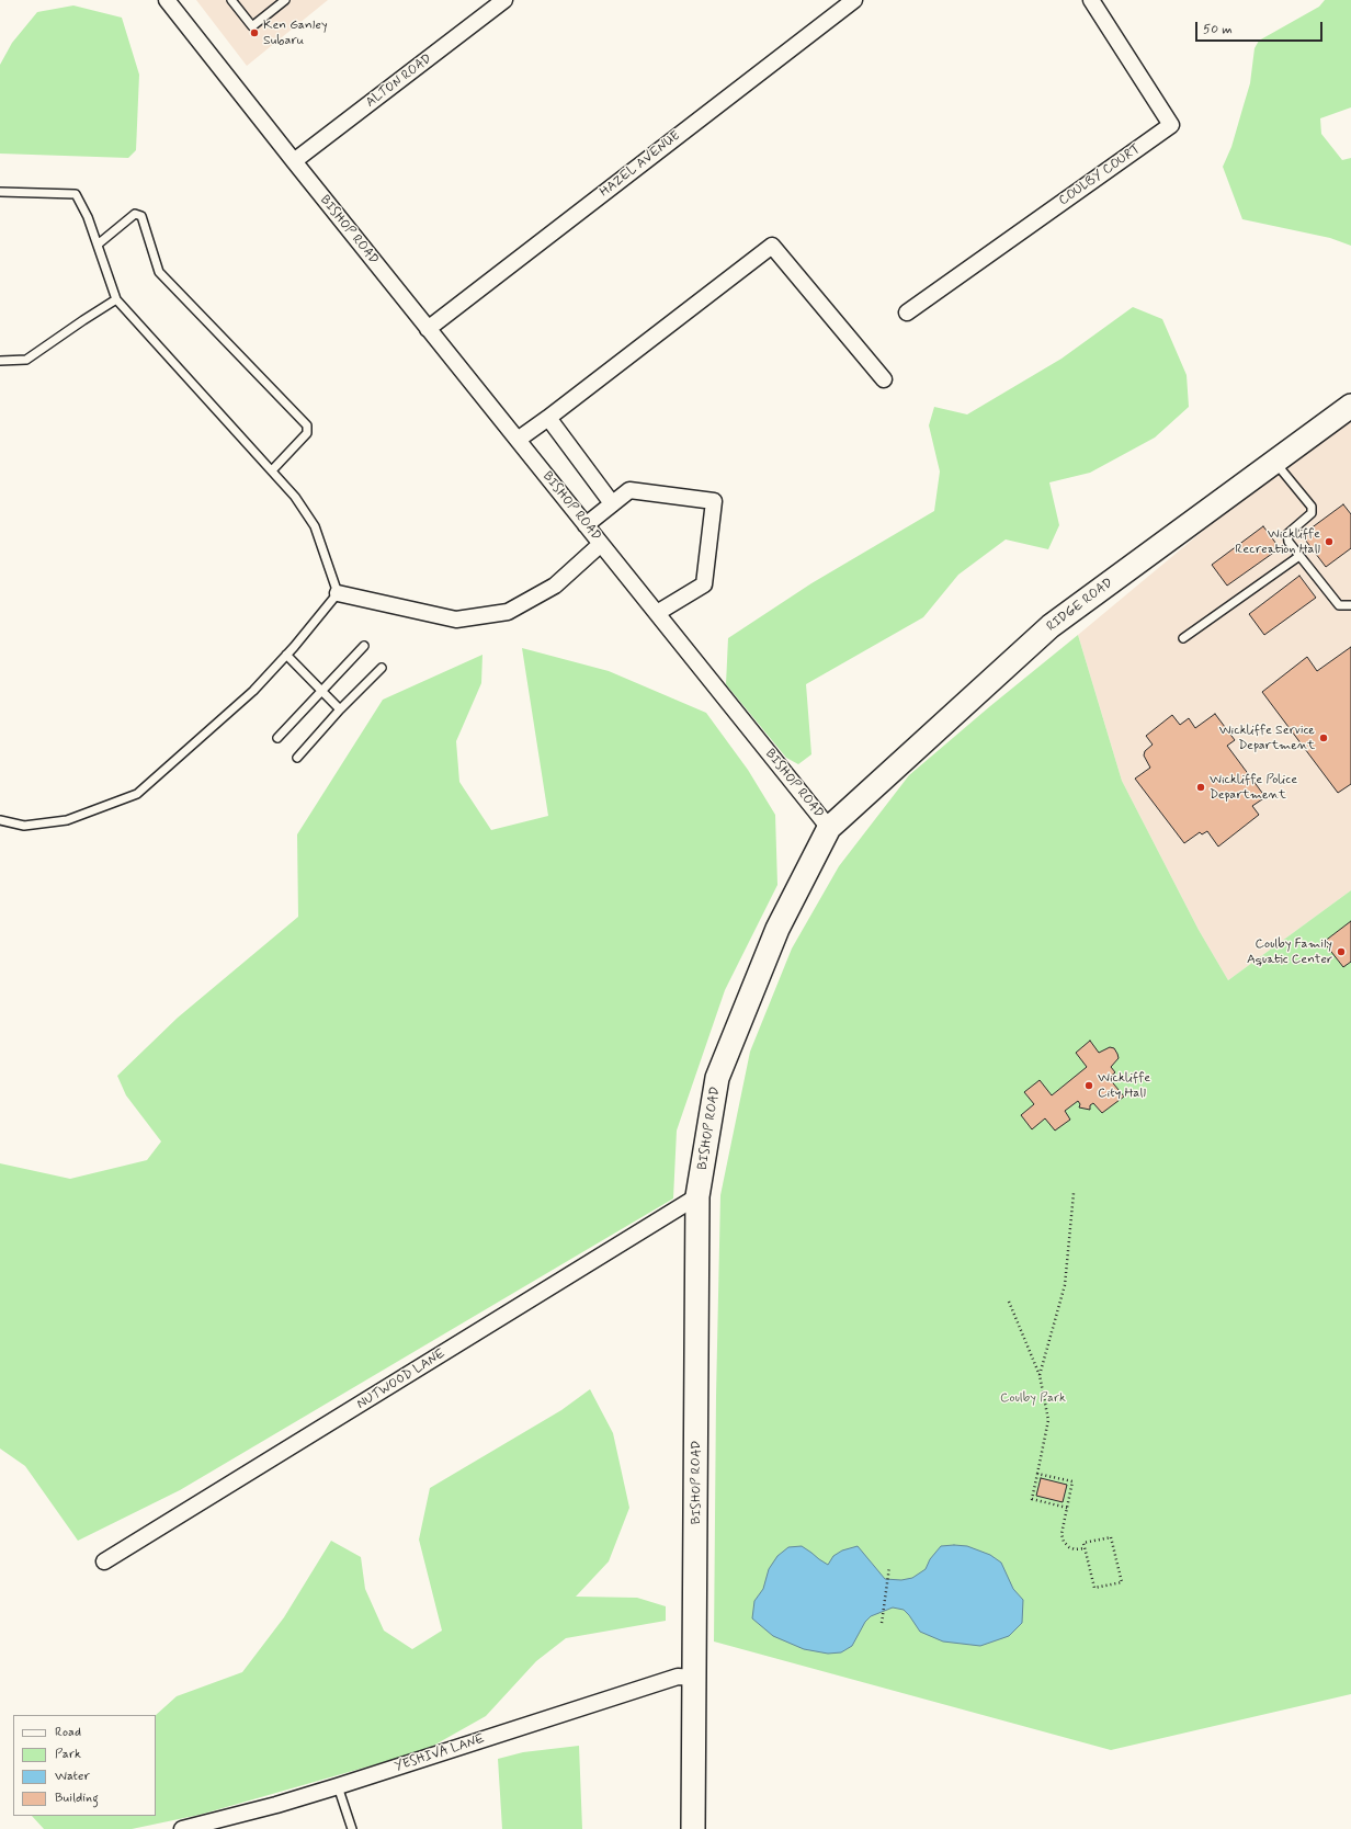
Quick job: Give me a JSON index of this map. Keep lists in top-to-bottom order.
{
  "streets": {
    "main road": ["BISHOP ROAD", "RIDGE ROAD"],
    "street": [
      "ALTON ROAD",
      "HAZEL AVENUE",
      "COULBY COURT",
      "NUTWOOD LANE",
      "YESHIVA LANE"
    ]
  },
  "crossings": [
    ["ALTON ROAD", "BISHOP ROAD"],
    ["HAZEL AVENUE", "BISHOP ROAD"],
    ["BISHOP ROAD", "RIDGE ROAD"],
    ["BISHOP ROAD", "NUTWOOD LANE"],
    ["BISHOP ROAD", "YESHIVA LANE"]
  ],
  "parks": ["Coulby Park"],
  "places": [
    "Ken Ganley Subaru",
    "Wickliffe Recreation Hall",
    "Wickliffe Service Department",
    "Wickliffe Police Department",
    "Coulby Family Aquatic Center",
    "Wickliffe City Hall"
  ],
  "legend": [
    "Road",
    "Park",
    "Water",
    "Building"
  ],
  "scale_bar": "50 m"
}
